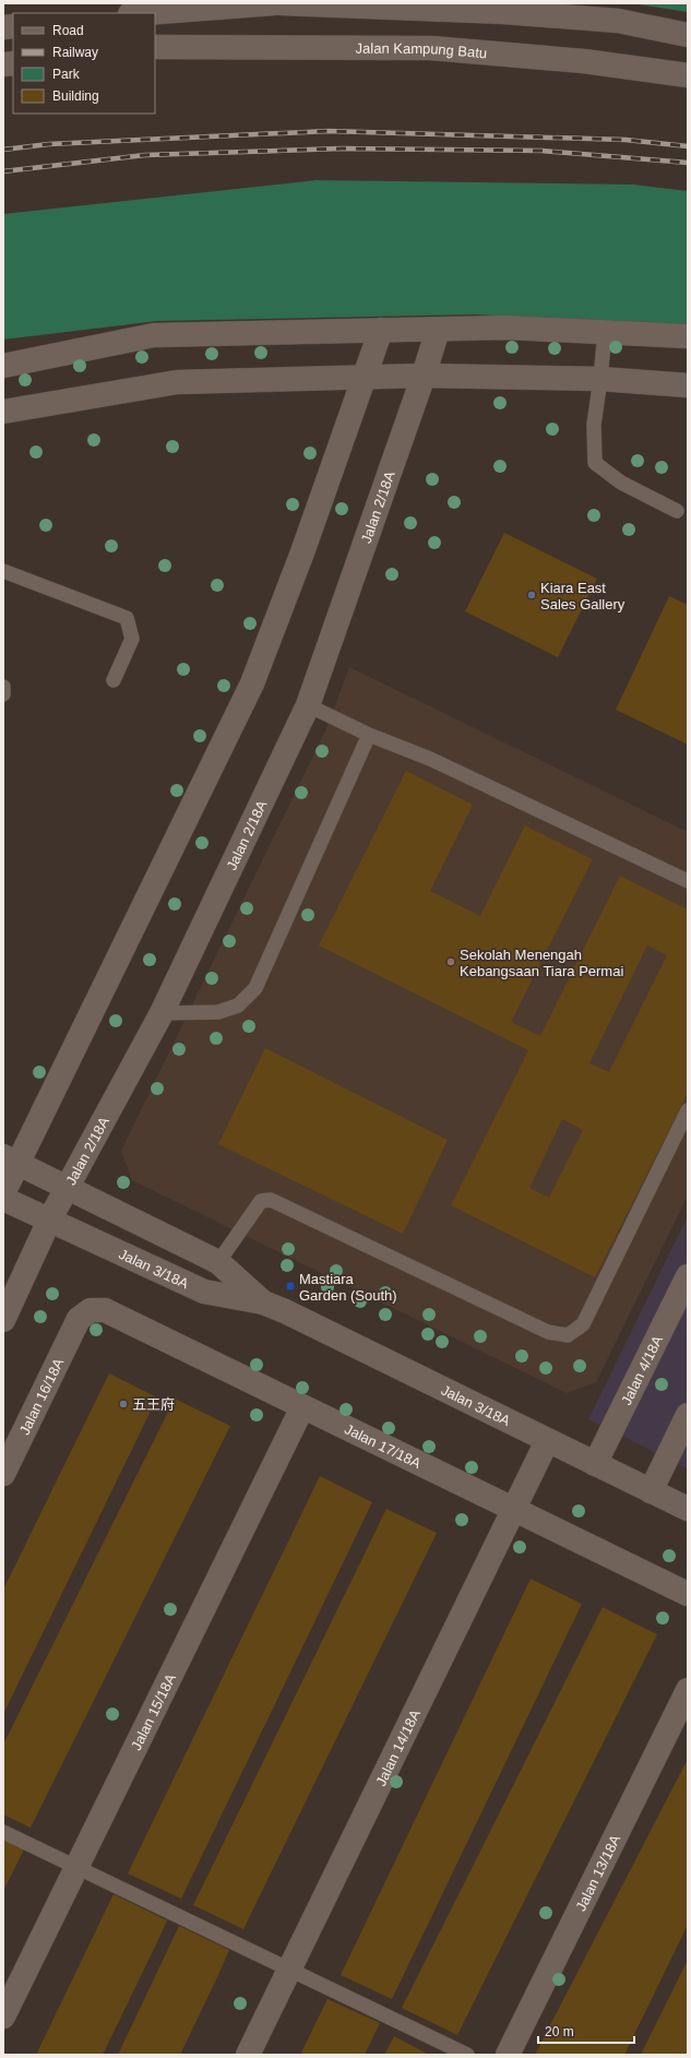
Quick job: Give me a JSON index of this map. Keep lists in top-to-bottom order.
{
  "streets": {
    "street": [
      "Jalan Kampung Batu",
      "Jalan 2/18A",
      "Jalan 3/18A",
      "Jalan 4/18A",
      "Jalan 16/18A",
      "Jalan 17/18A",
      "Jalan 15/18A",
      "Jalan 14/18A",
      "Jalan 13/18A"
    ]
  },
  "crossings": [
    ["Jalan 2/18A", "Jalan 3/18A"],
    ["Jalan 3/18A", "Jalan 4/18A"],
    ["Jalan 3/18A", "Jalan 14/18A"],
    ["Jalan 16/18A", "Jalan 17/18A"],
    ["Jalan 17/18A", "Jalan 15/18A"],
    ["Jalan 17/18A", "Jalan 14/18A"]
  ],
  "places": {
    "other": ["Kiara East Sales Gallery", "Sekolah Menengah Kebangsaan Tiara Permai", "五王府"],
    "transit": ["Mastiara Garden (South)"]
  },
  "legend": [
    "Road",
    "Railway",
    "Park",
    "Building"
  ],
  "scale_bar": "20 m"
}
